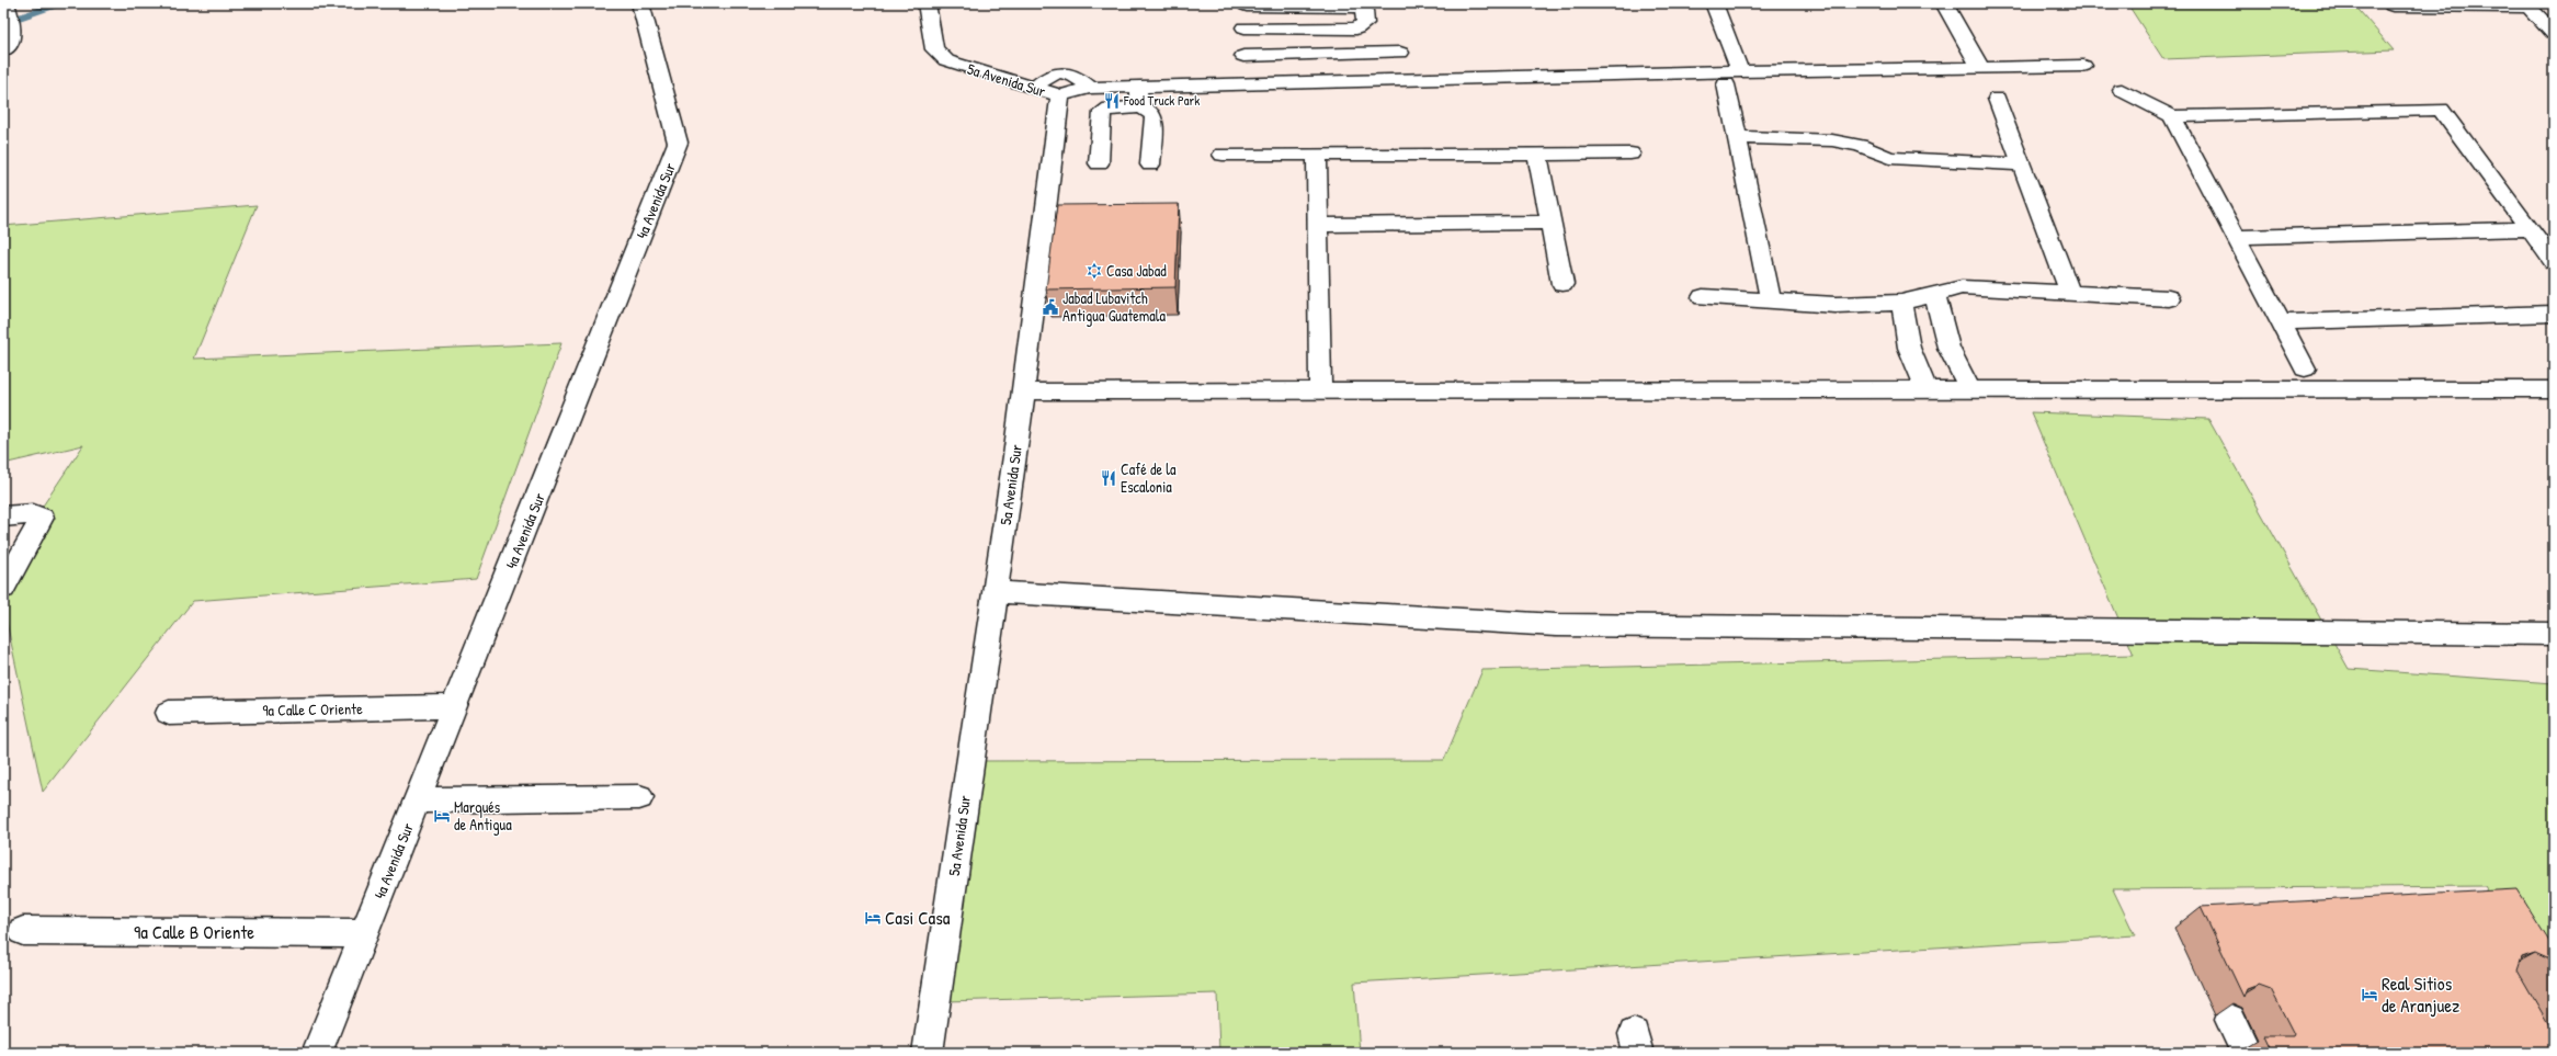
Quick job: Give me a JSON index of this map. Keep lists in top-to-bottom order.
{
  "streets": {
    "street": [
      "5a Avenida Sur",
      "4a Avenida Sur",
      "9a Calle C Oriente",
      "9a Calle B Oriente"
    ]
  },
  "crossings": [
    ["4a Avenida Sur", "9a Calle C Oriente"],
    ["4a Avenida Sur", "9a Calle B Oriente"]
  ],
  "places": {
    "restaurant": ["Food Truck Park", "Café de la Escalonia"],
    "synagogue": ["Casa Jabad"],
    "public building": ["Jabad Lubavitch Antigua Guatemala"],
    "hotel": ["Marqués de Antigua", "Casi Casa", "Real Sitios de Aranjuez"]
  }
}
